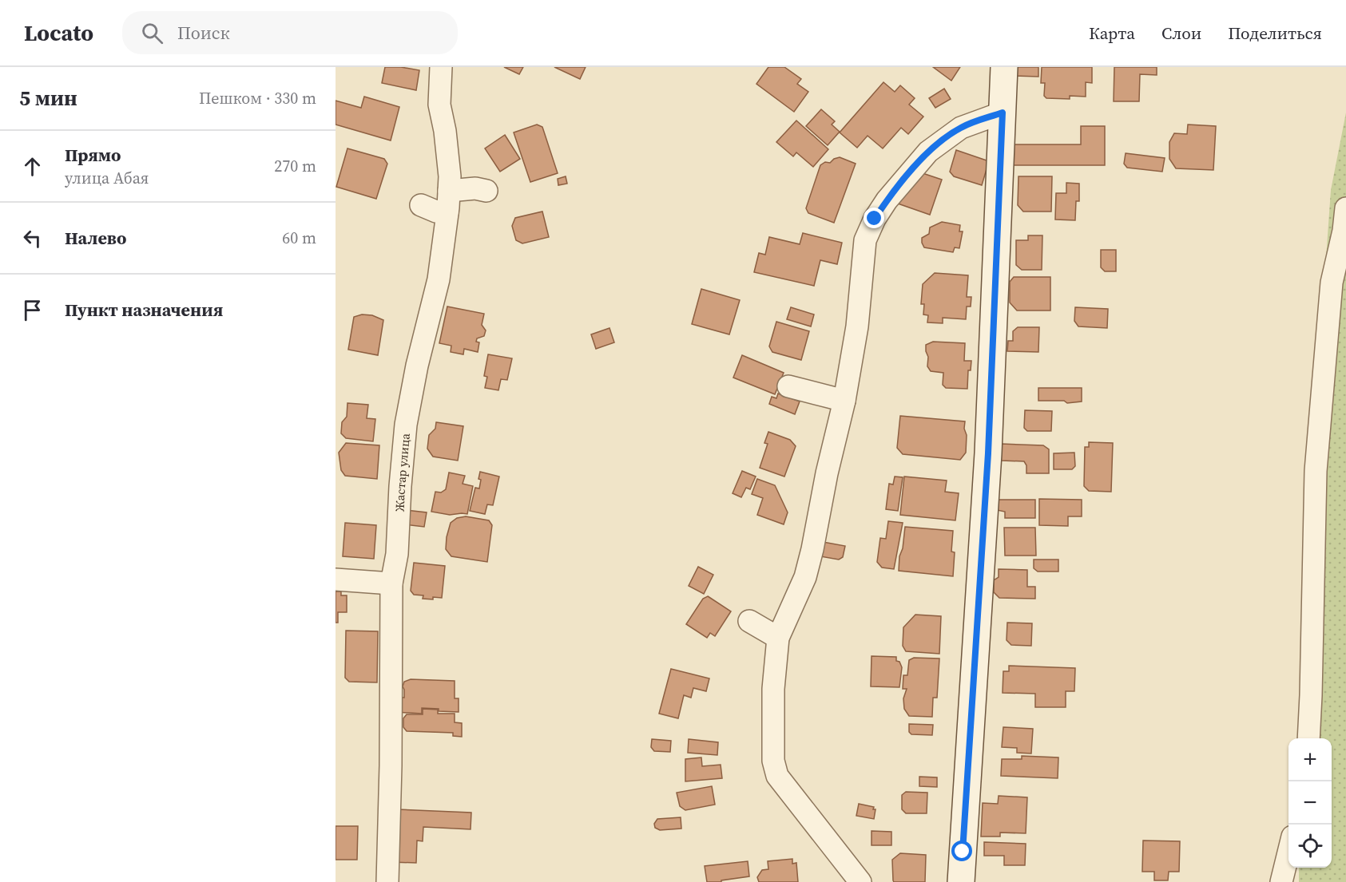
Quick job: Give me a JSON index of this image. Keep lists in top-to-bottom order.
{
  "streets": {
    "street": ["Жастар улица"]
  },
  "page": {
    "header": "Locato",
    "search": "Поиск",
    "nav": ["Карта", "Слои", "Поделиться"],
    "heading": ["5 мин", "Пешком · 330 m"],
    "list": [
      ["Прямо", "улица Абая", "270 m"],
      ["Налево", "60 m"],
      "Пункт назначения"
    ],
    "map_buttons": ["+", "−"]
  }
}
